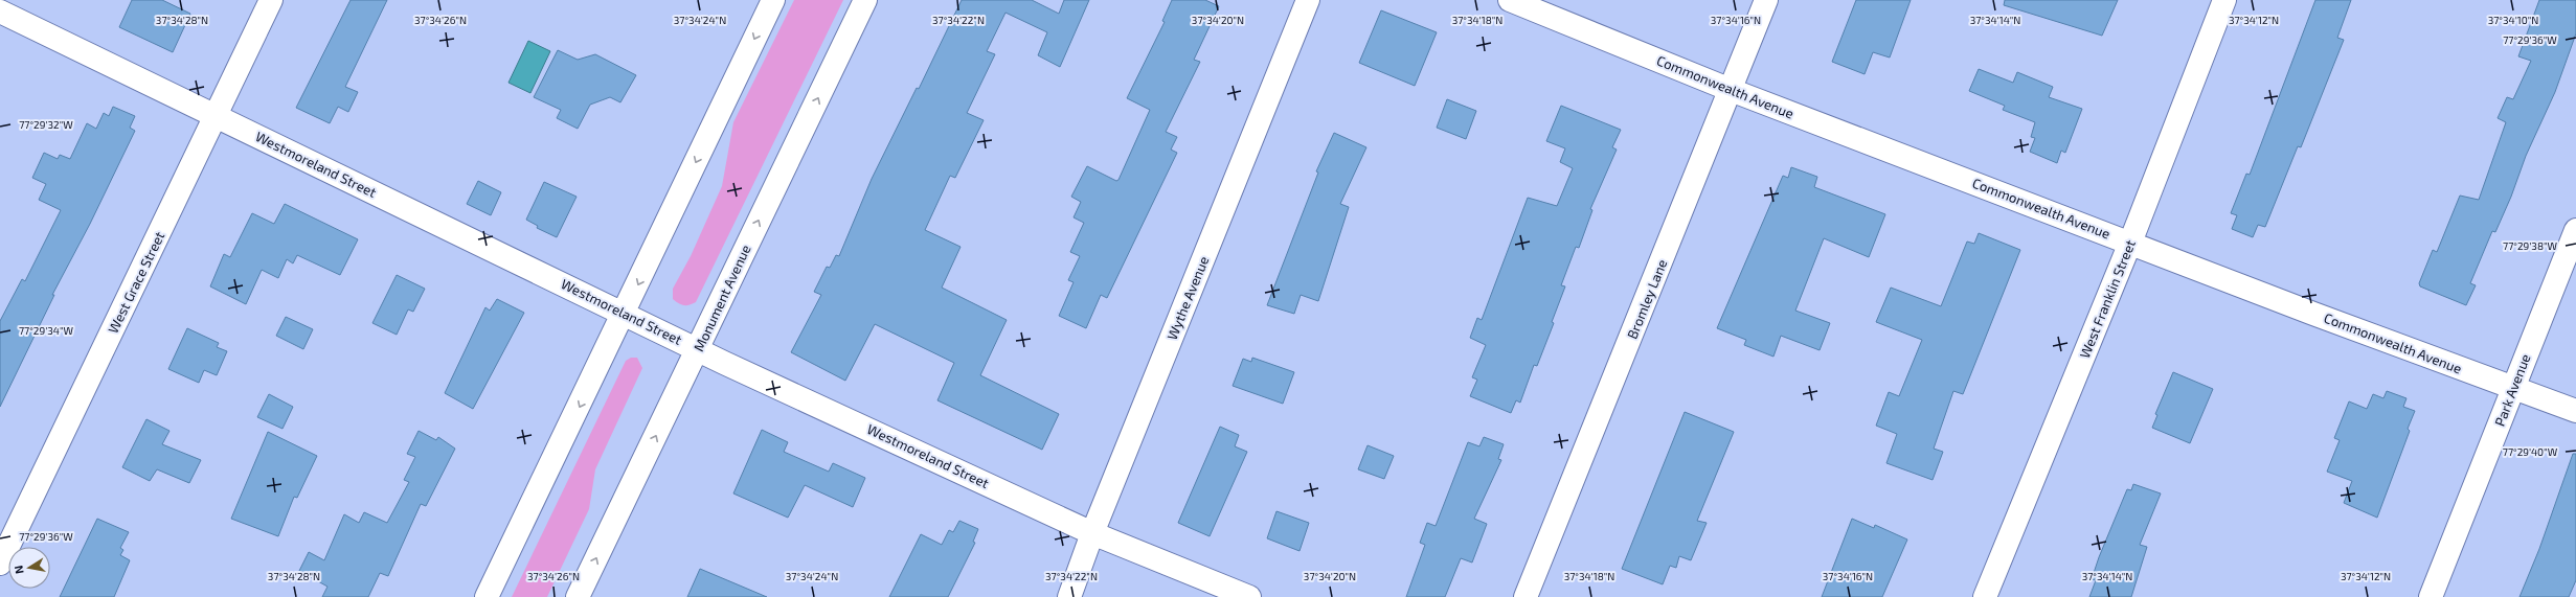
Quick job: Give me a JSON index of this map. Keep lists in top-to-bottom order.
{
  "streets": {
    "street": [
      "Commonwealth Avenue",
      "Westmoreland Street",
      "West Grace Street",
      "Monument Avenue",
      "Wythe Avenue",
      "Bromley Lane",
      "West Franklin Street",
      "Park Avenue"
    ]
  },
  "crossings": [
    ["Commonwealth Avenue", "Bromley Lane"],
    ["Commonwealth Avenue", "West Franklin Street"],
    ["Commonwealth Avenue", "Park Avenue"],
    ["Westmoreland Street", "West Grace Street"],
    ["Westmoreland Street", "Monument Avenue"],
    ["Westmoreland Street", "Wythe Avenue"]
  ],
  "north": "left",
  "coordinates": [
    "37°34'28\"N",
    "37°34'26\"N",
    "37°34'24\"N",
    "37°34'22\"N",
    "37°34'20\"N",
    "37°34'18\"N",
    "37°34'16\"N",
    "37°34'14\"N",
    "37°34'12\"N",
    "37°34'10\"N",
    "77°29'36\"W",
    "77°29'32\"W",
    "77°29'38\"W",
    "77°29'34\"W",
    "77°29'40\"W"
  ]
}
